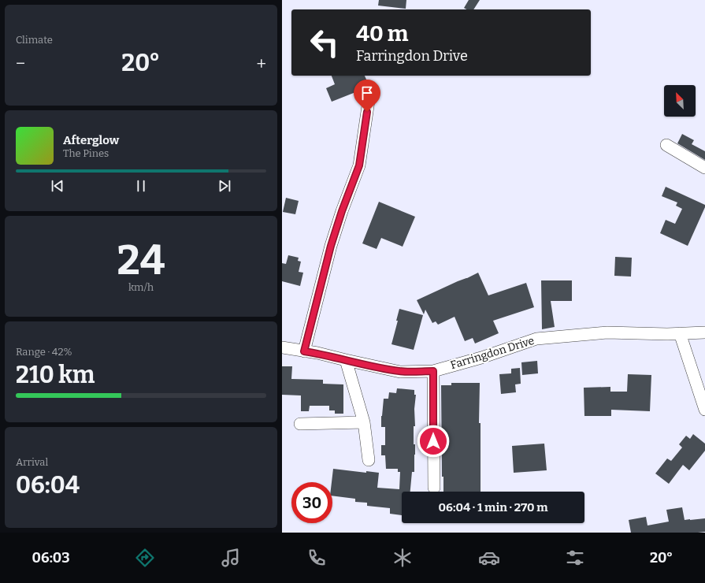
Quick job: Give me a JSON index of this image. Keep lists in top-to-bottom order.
{
  "streets": {
    "street": ["Farringdon Drive"]
  },
  "north": "top left",
  "page": {
    "tile": [
      "Climate",
      ["24", "km/h"],
      ["Range · 42%", "210 km"],
      ["Arrival", "06:04"]
    ],
    "turn": ["40 m", "Farringdon Drive"],
    "heat": ["−", "20°", "+"],
    "song": ["Afterglow", "The Pines"],
    "limit": "30",
    "trip": "06:04 · 1 min · 270 m",
    "tabs": ["06:03", "20°"]
  }
}
